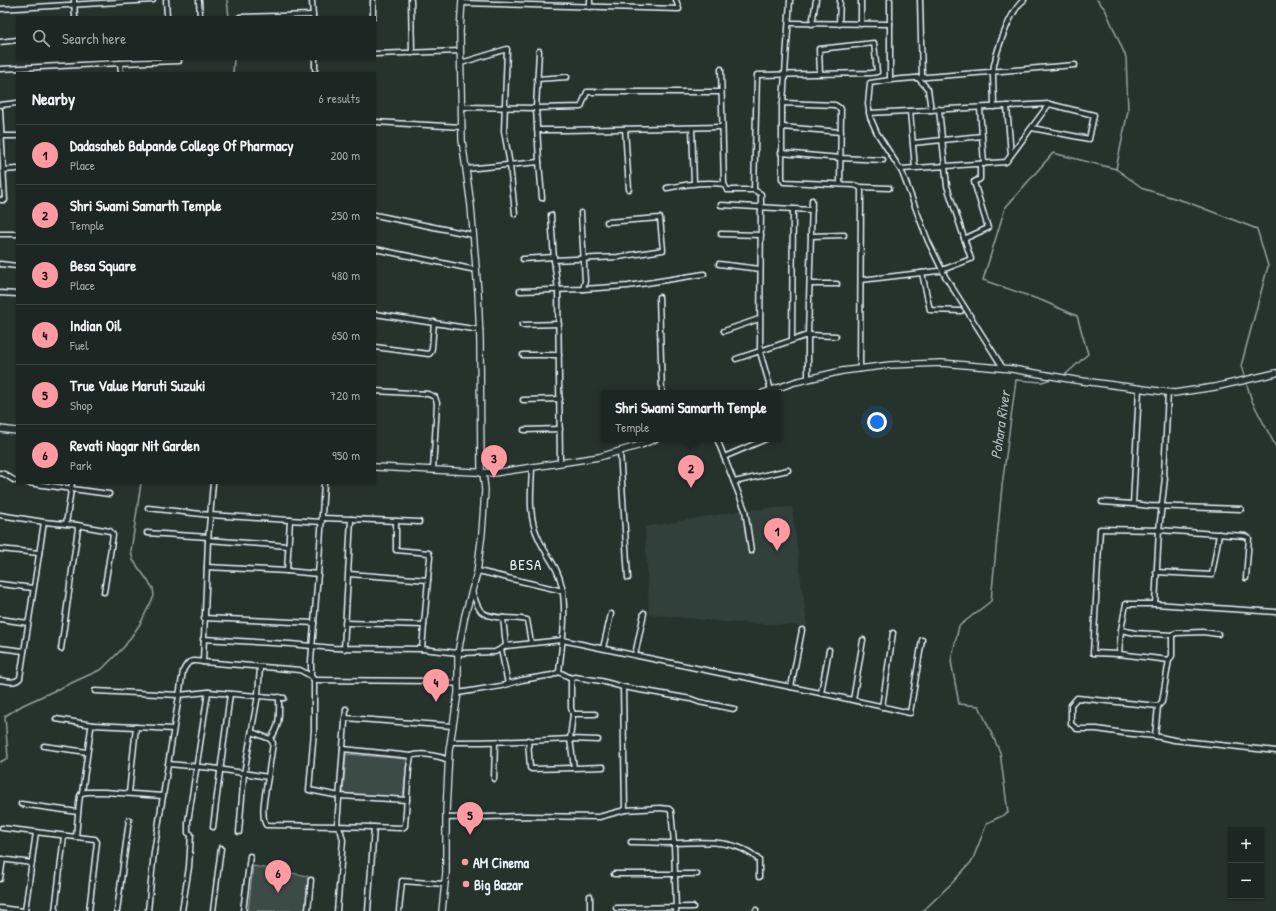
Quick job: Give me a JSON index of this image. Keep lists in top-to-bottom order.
{
  "districts": ["BESA"],
  "water": ["Pohara River"],
  "places": ["AM Cinema", "Big Bazar"],
  "page": {
    "search": "Search here",
    "heading": ["Nearby", "6 results"],
    "list": [
      {
        "mark": "1",
        "name": "Dadasaheb Balpande College Of Pharmacy",
        "note": "Place",
        "value": "200 m"
      },
      {
        "mark": "2",
        "name": "Shri Swami Samarth Temple",
        "note": "Temple",
        "value": "250 m"
      },
      {
        "mark": "3",
        "name": "Besa Square",
        "note": "Place",
        "value": "480 m"
      },
      {
        "mark": "4",
        "name": "Indian Oil",
        "note": "Fuel",
        "value": "650 m"
      },
      {
        "mark": "5",
        "name": "True Value Maruti Suzuki",
        "note": "Shop",
        "value": "720 m"
      },
      {
        "mark": "6",
        "name": "Revati Nagar Nit Garden",
        "note": "Park",
        "value": "950 m"
      }
    ],
    "popup": ["Shri Swami Samarth Temple", "Temple"],
    "pins": [
      "3",
      "2",
      "1",
      "4",
      "5",
      "6"
    ],
    "map_buttons": ["+", "−"]
  }
}
